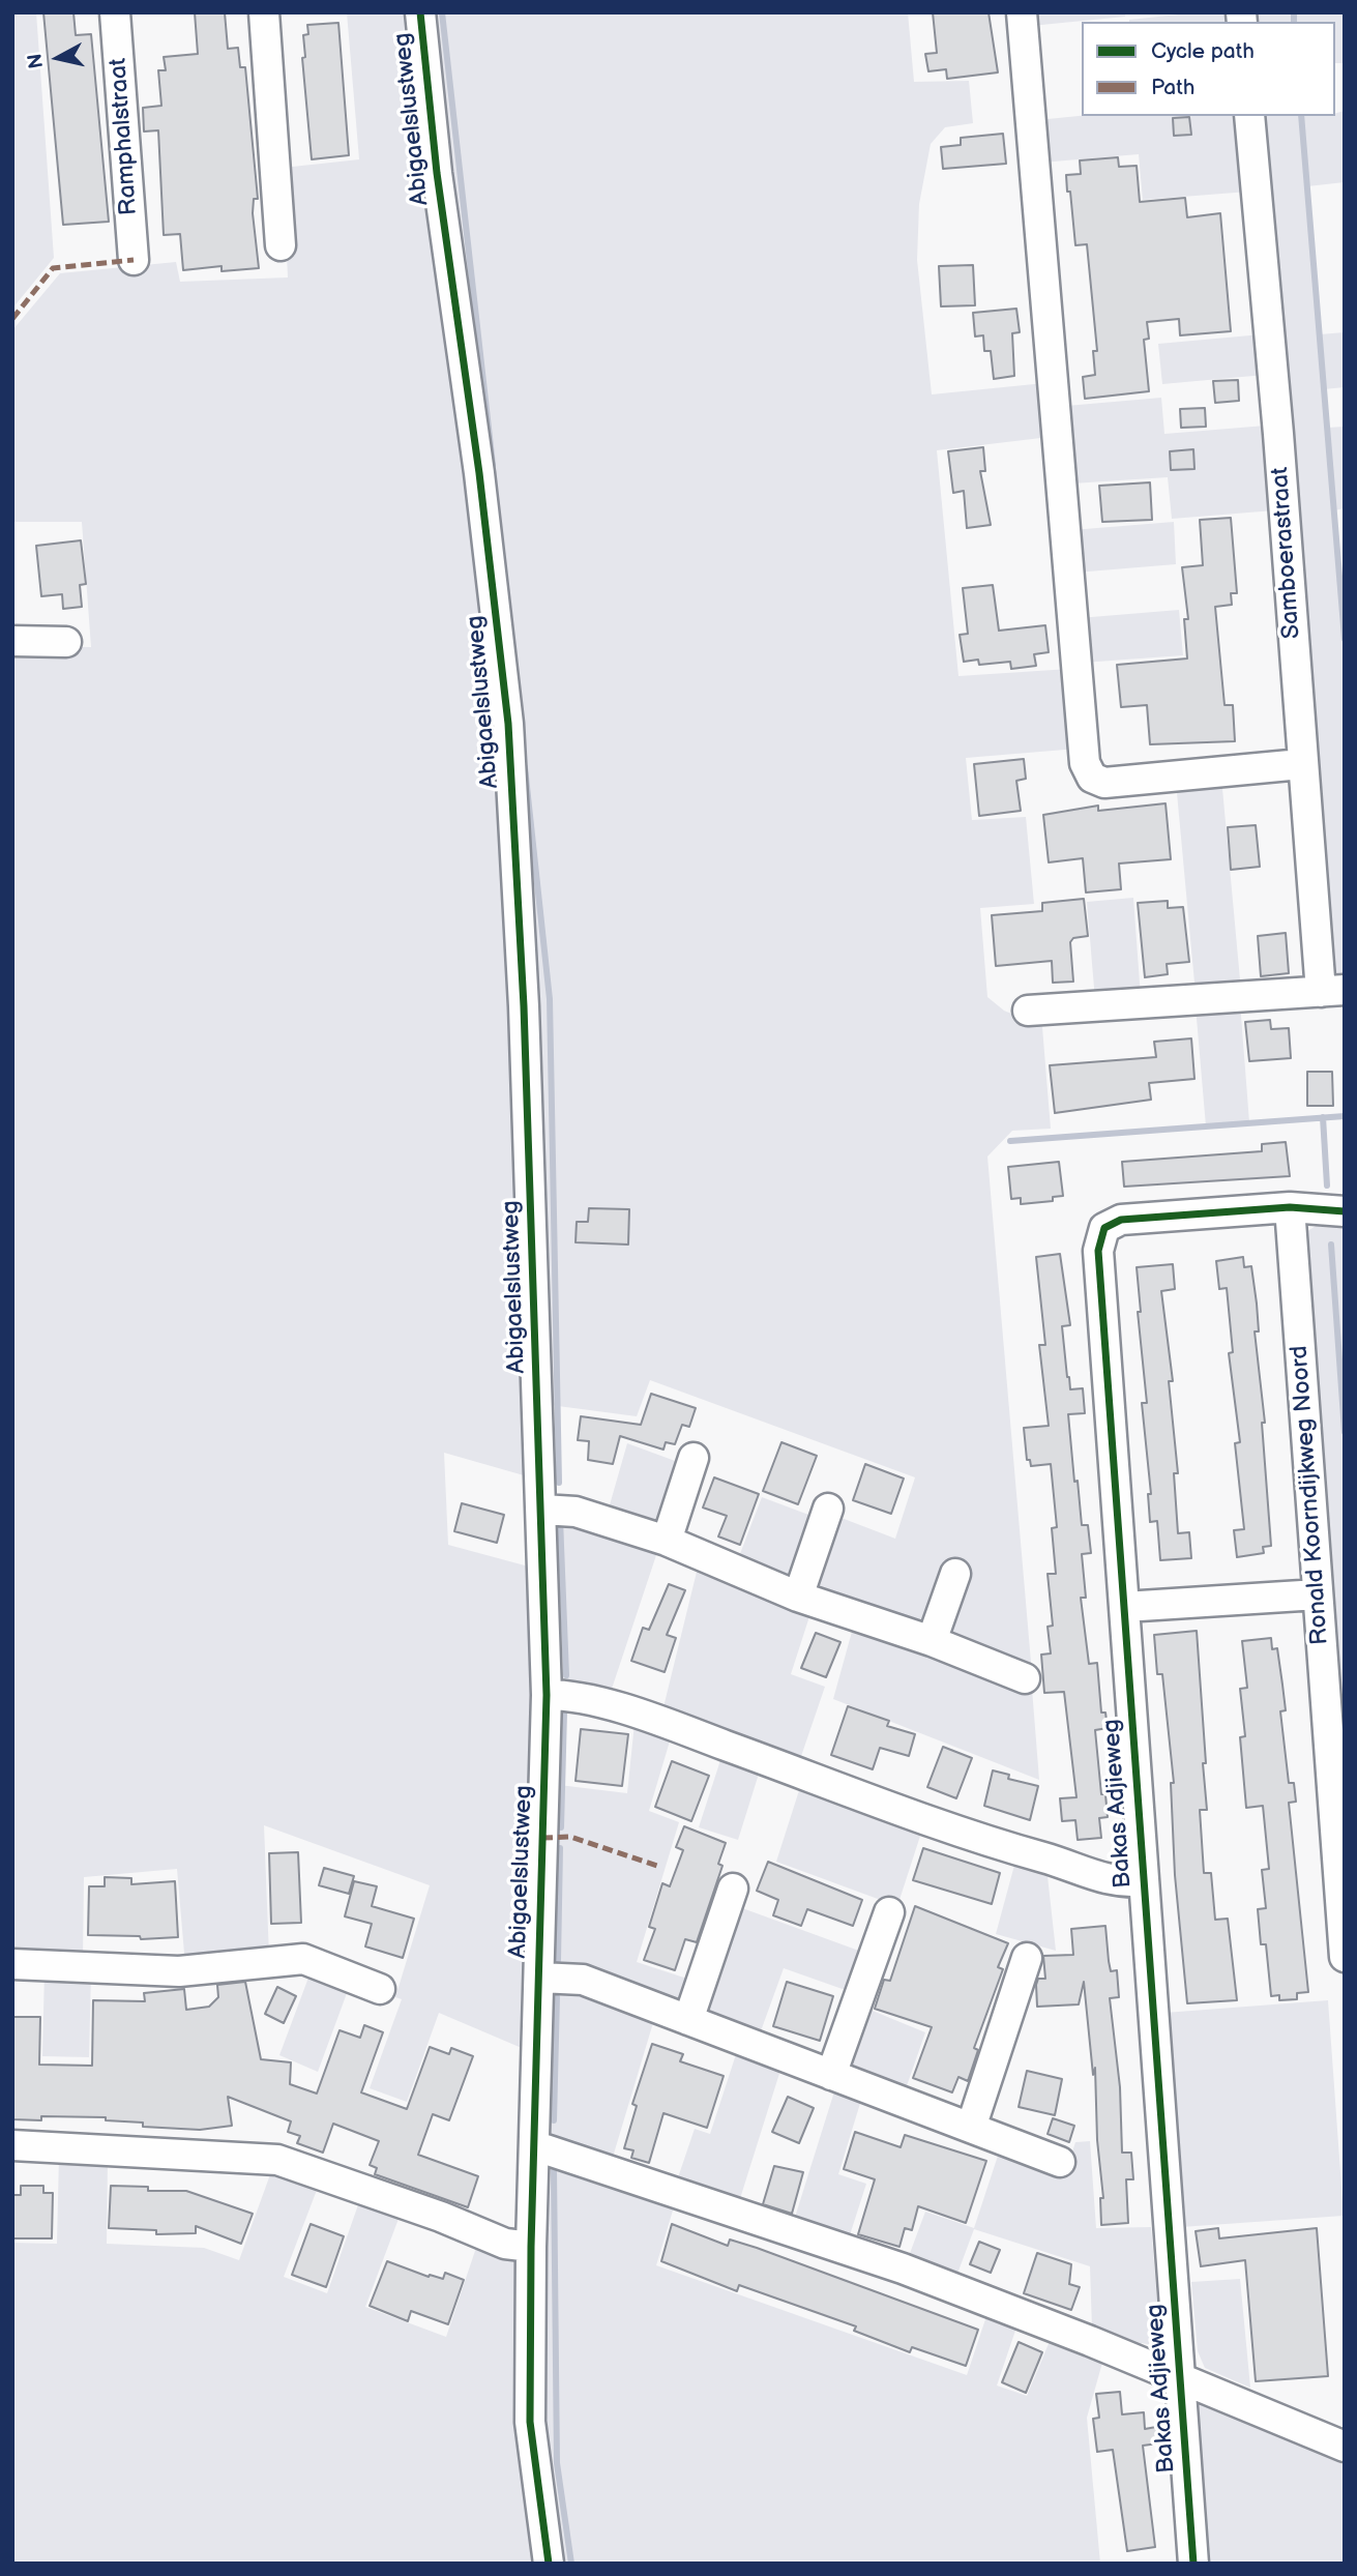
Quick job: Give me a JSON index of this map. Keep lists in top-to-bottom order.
{
  "streets": {
    "street": [
      "Abigaelslustweg",
      "Ramphalstraat",
      "Samboerastraat",
      "Ronald Koorndijkweg Noord",
      "Bakas Adjieweg"
    ]
  },
  "crossings": [
    ["Ronald Koorndijkweg Noord", "Bakas Adjieweg"]
  ],
  "legend": ["Cycle path", "Path"],
  "north": "left"
}
